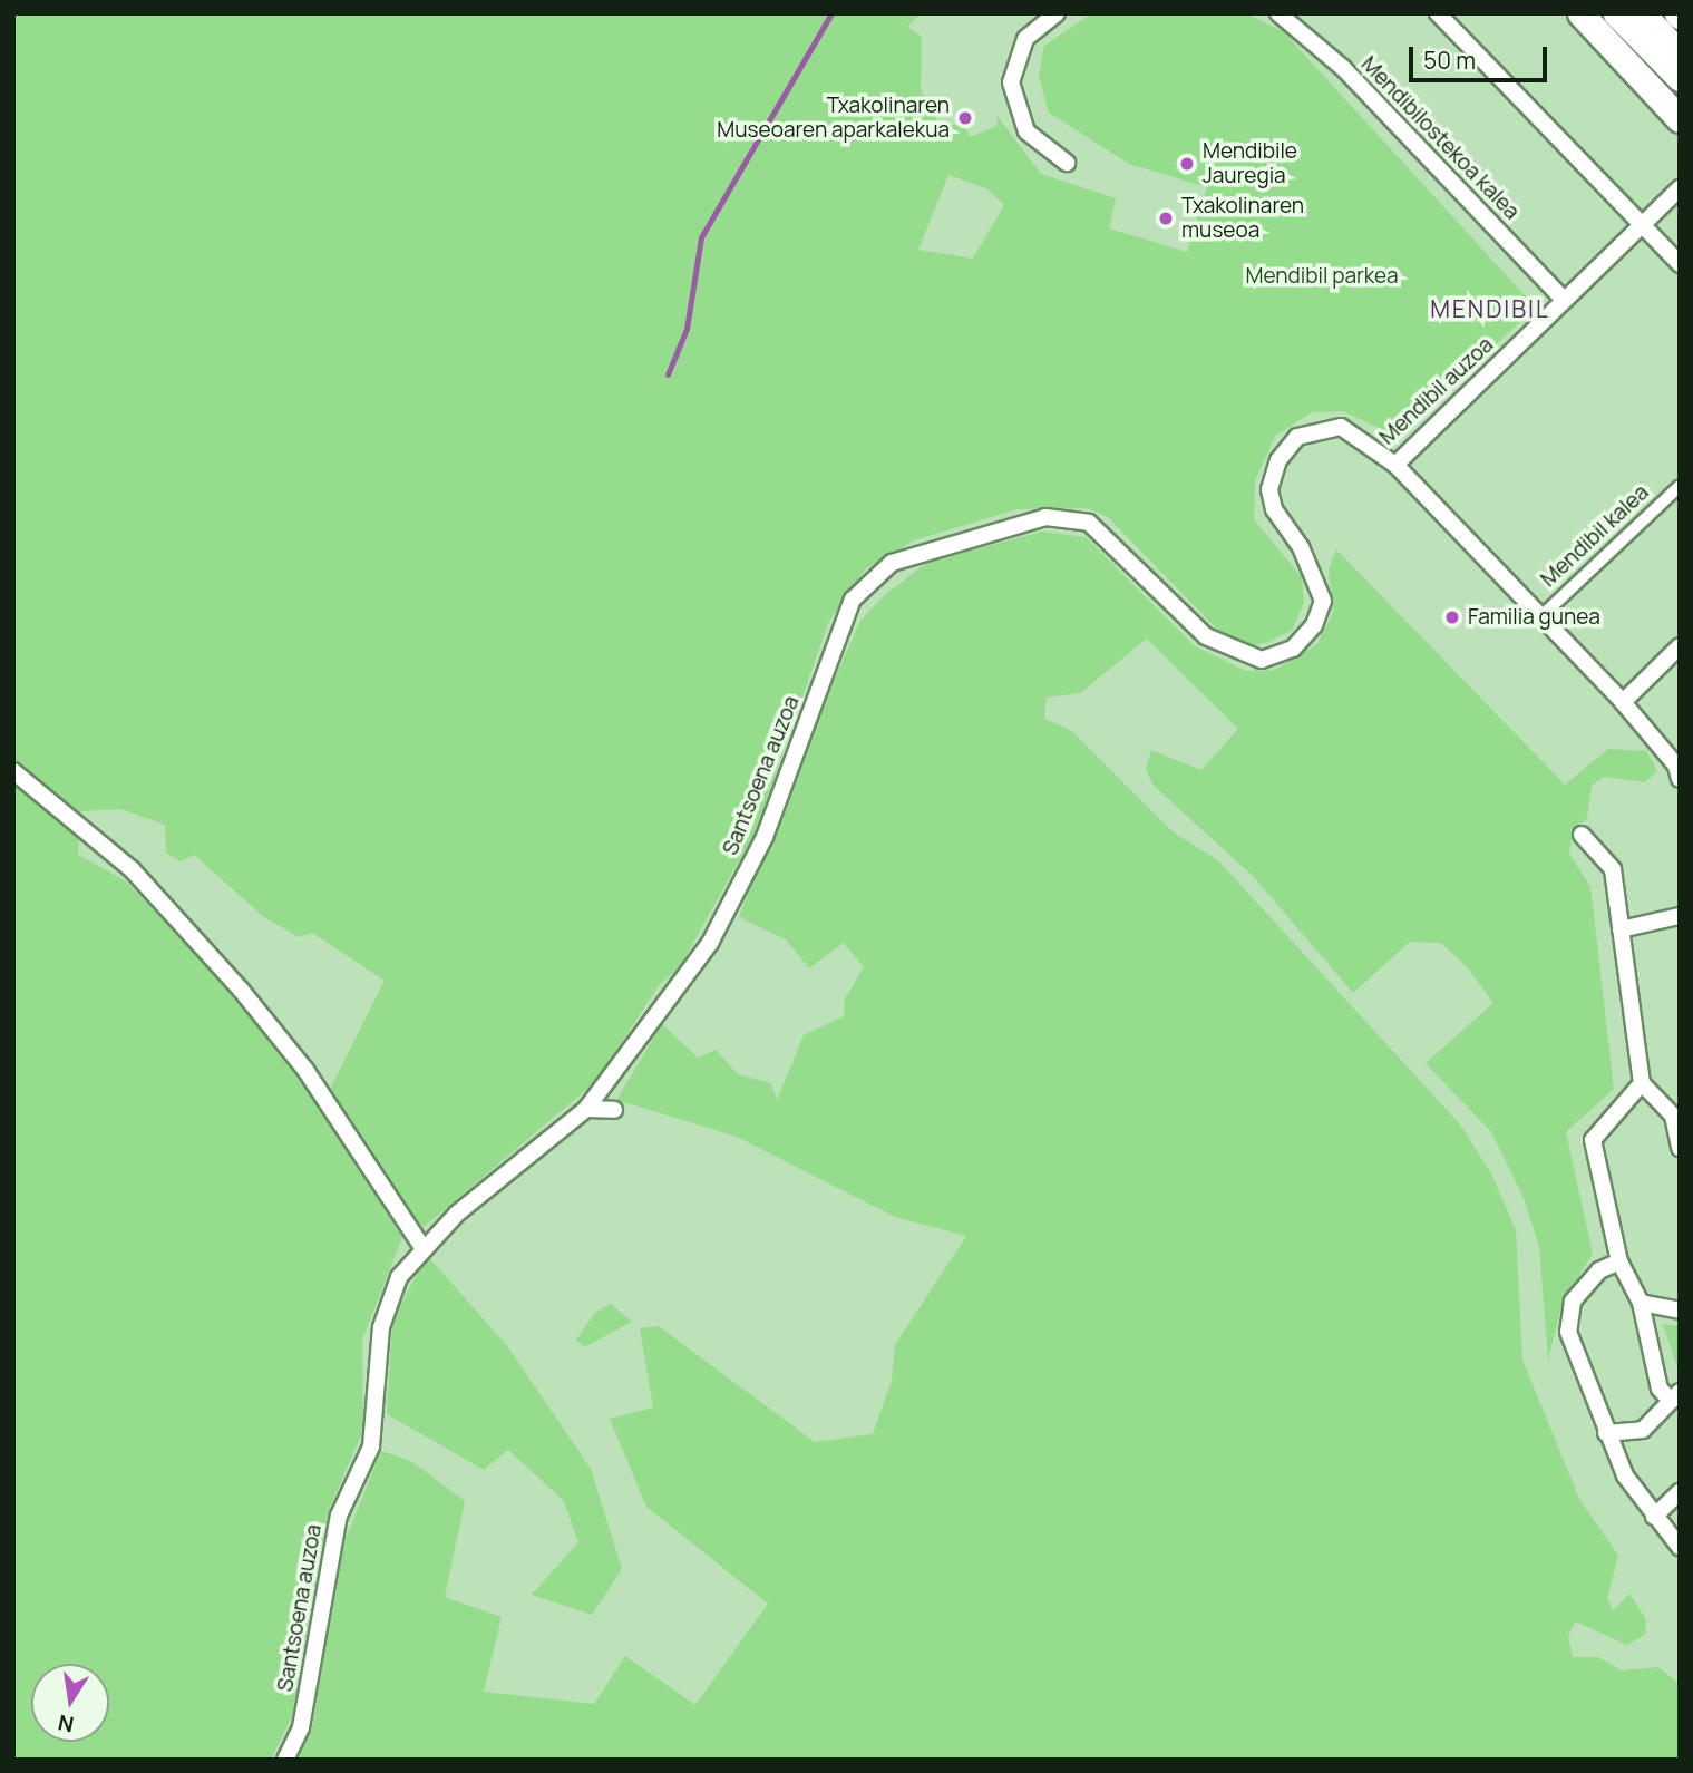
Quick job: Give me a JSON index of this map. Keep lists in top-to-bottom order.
{
  "streets": {
    "street": [
      "Mendibilostekoa kalea",
      "Mendibil auzoa",
      "Mendibil kalea",
      "Santsoena auzoa"
    ]
  },
  "crossings": [
    ["Mendibilostekoa kalea", "Mendibil auzoa"],
    ["Mendibil auzoa", "Santsoena auzoa"]
  ],
  "districts": ["MENDIBIL"],
  "parks": ["Mendibil parkea"],
  "places": [
    "Txakolinaren Museoaren aparkalekua",
    "Mendibile Jauregia",
    "Txakolinaren museoa",
    "Familia gunea"
  ],
  "scale_bar": "50 m",
  "north": "bottom"
}
